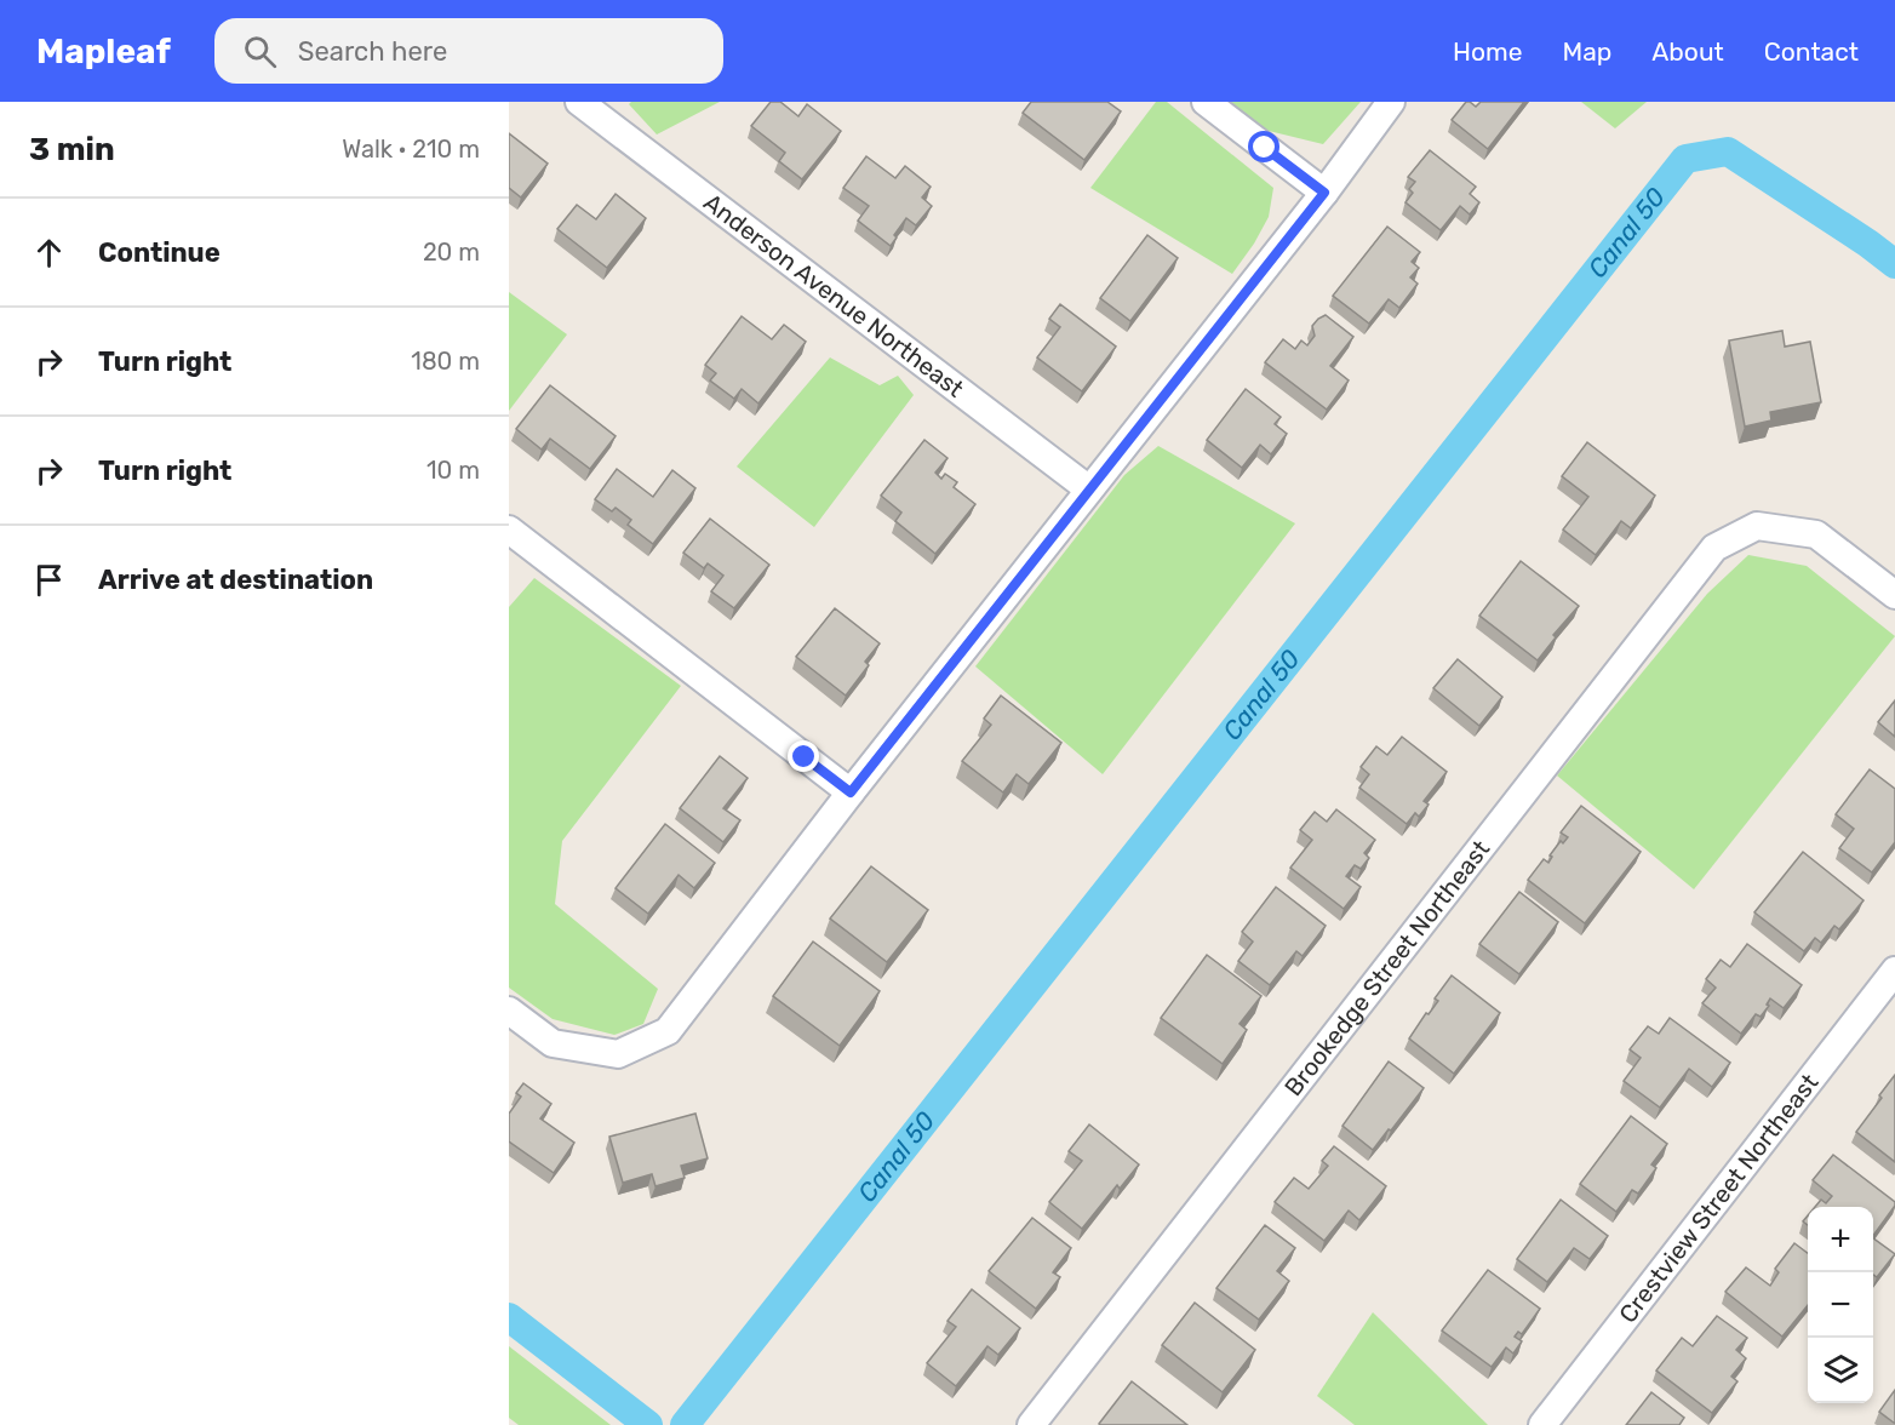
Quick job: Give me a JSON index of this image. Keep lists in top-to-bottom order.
{
  "streets": {
    "street": ["Anderson Avenue Northeast", "Brookedge Street Northeast", "Crestview Street Northeast"]
  },
  "water": ["Canal 50"],
  "page": {
    "header": "Mapleaf",
    "search": "Search here",
    "nav": [
      "Home",
      "Map",
      "About",
      "Contact"
    ],
    "heading": ["3 min", "Walk · 210 m"],
    "list": [
      ["Continue", "20 m"],
      ["Turn right", "180 m"],
      ["Turn right", "10 m"],
      "Arrive at destination"
    ],
    "map_buttons": ["+", "−"]
  }
}
